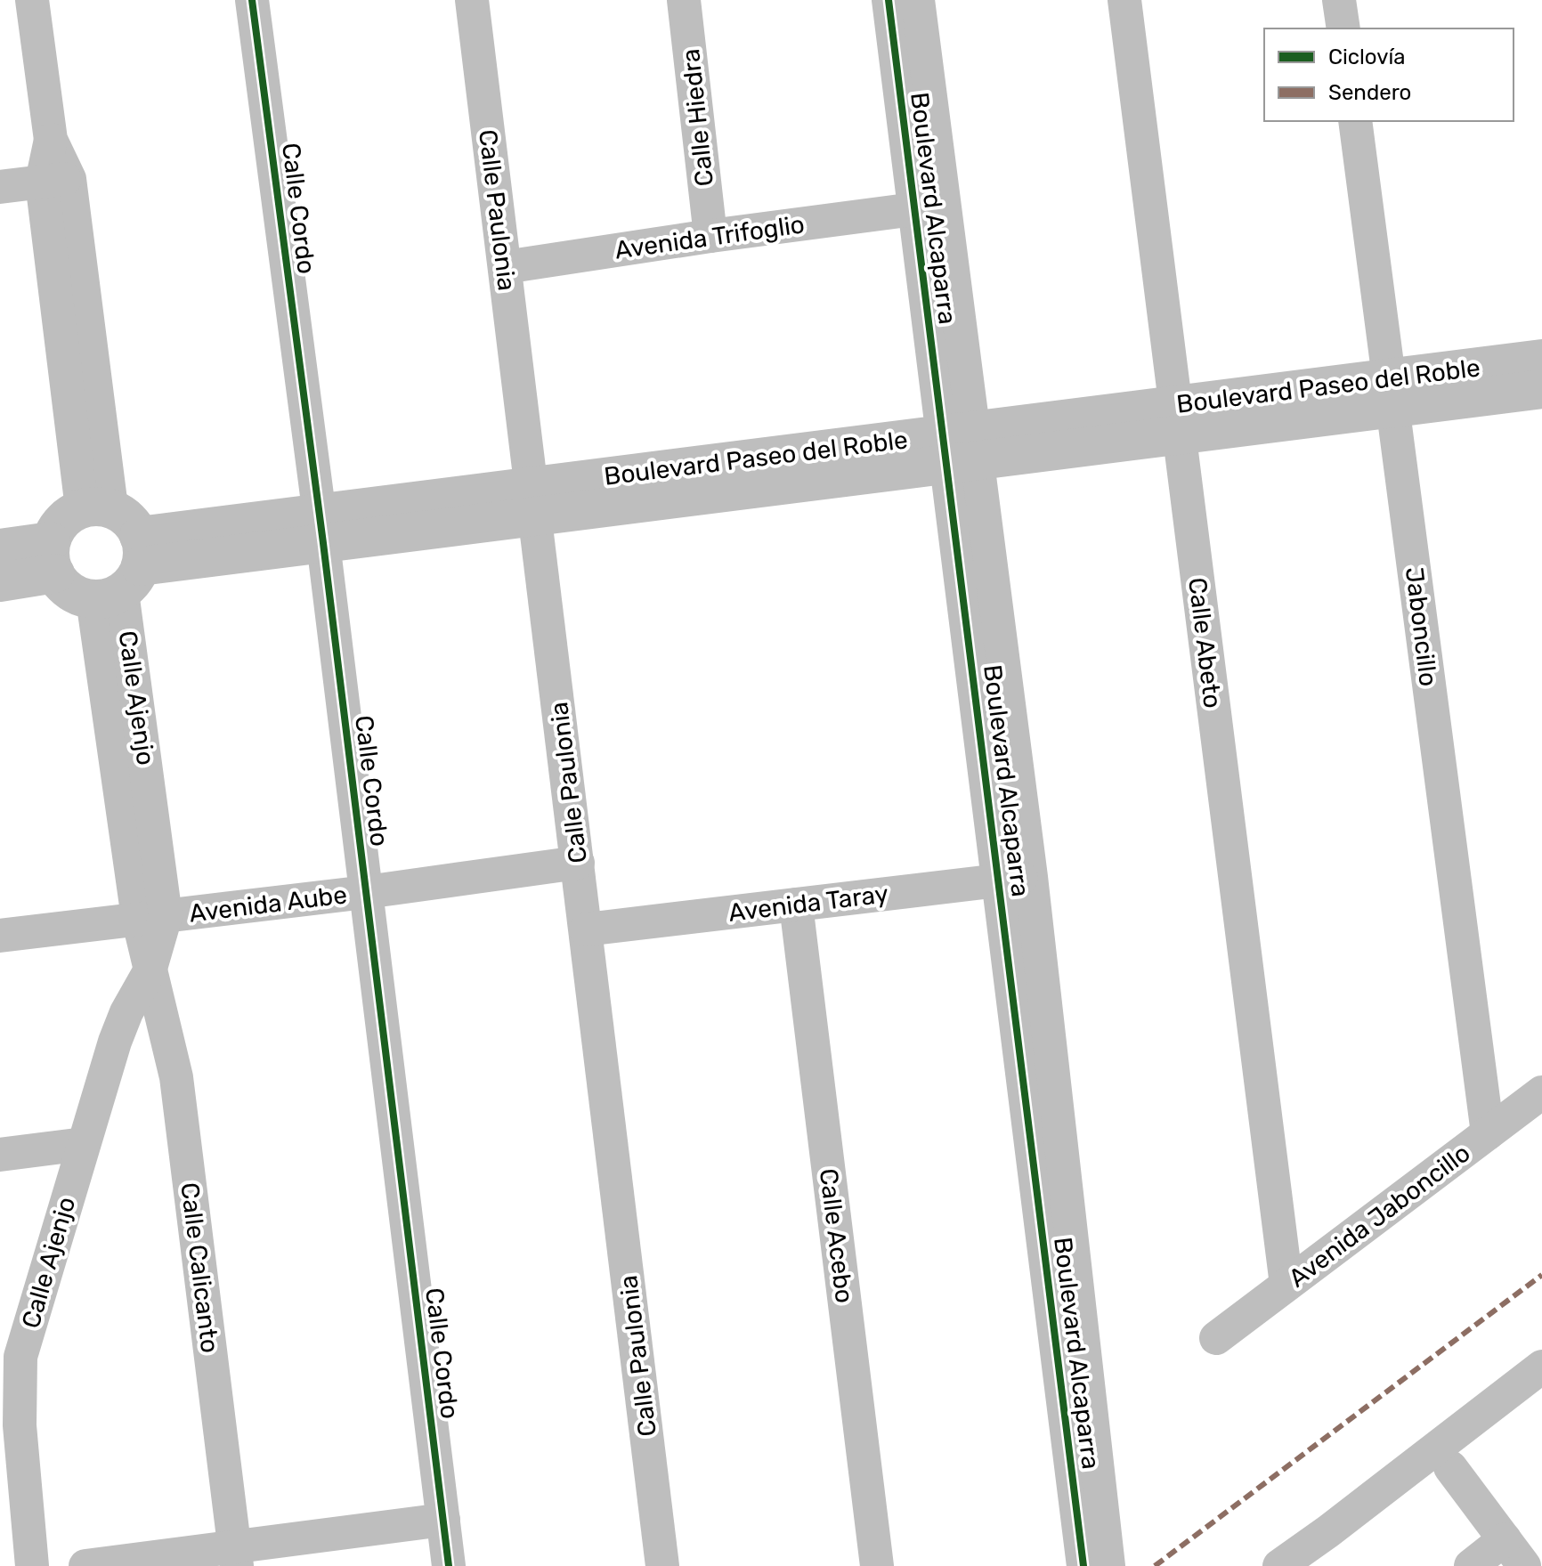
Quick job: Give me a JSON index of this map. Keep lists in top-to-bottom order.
{
  "streets": {
    "street": [
      "Calle Hiedra",
      "Calle Cordo",
      "Boulevard Alcaparra",
      "Calle Paulonia",
      "Avenida Trifoglio",
      "Boulevard Paseo del Roble",
      "Jaboncillo",
      "Calle Abeto",
      "Calle Ajenjo",
      "Avenida Taray",
      "Avenida Aube",
      "Avenida Jaboncillo",
      "Calle Acebo",
      "Calle Calicanto"
    ]
  },
  "crossings": [
    ["Calle Hiedra", "Avenida Trifoglio"],
    ["Calle Cordo", "Boulevard Paseo del Roble"],
    ["Calle Cordo", "Avenida Aube"],
    ["Boulevard Alcaparra", "Avenida Trifoglio"],
    ["Boulevard Alcaparra", "Boulevard Paseo del Roble"],
    ["Boulevard Alcaparra", "Avenida Taray"],
    ["Calle Paulonia", "Avenida Trifoglio"],
    ["Calle Paulonia", "Boulevard Paseo del Roble"],
    ["Calle Paulonia", "Avenida Taray"],
    ["Calle Paulonia", "Avenida Aube"],
    ["Boulevard Paseo del Roble", "Jaboncillo"],
    ["Boulevard Paseo del Roble", "Calle Abeto"],
    ["Boulevard Paseo del Roble", "Calle Ajenjo"],
    ["Jaboncillo", "Avenida Jaboncillo"],
    ["Calle Abeto", "Avenida Jaboncillo"],
    ["Calle Ajenjo", "Avenida Aube"],
    ["Calle Ajenjo", "Calle Calicanto"],
    ["Avenida Taray", "Calle Acebo"]
  ],
  "legend": ["Ciclovía", "Sendero"]
}
